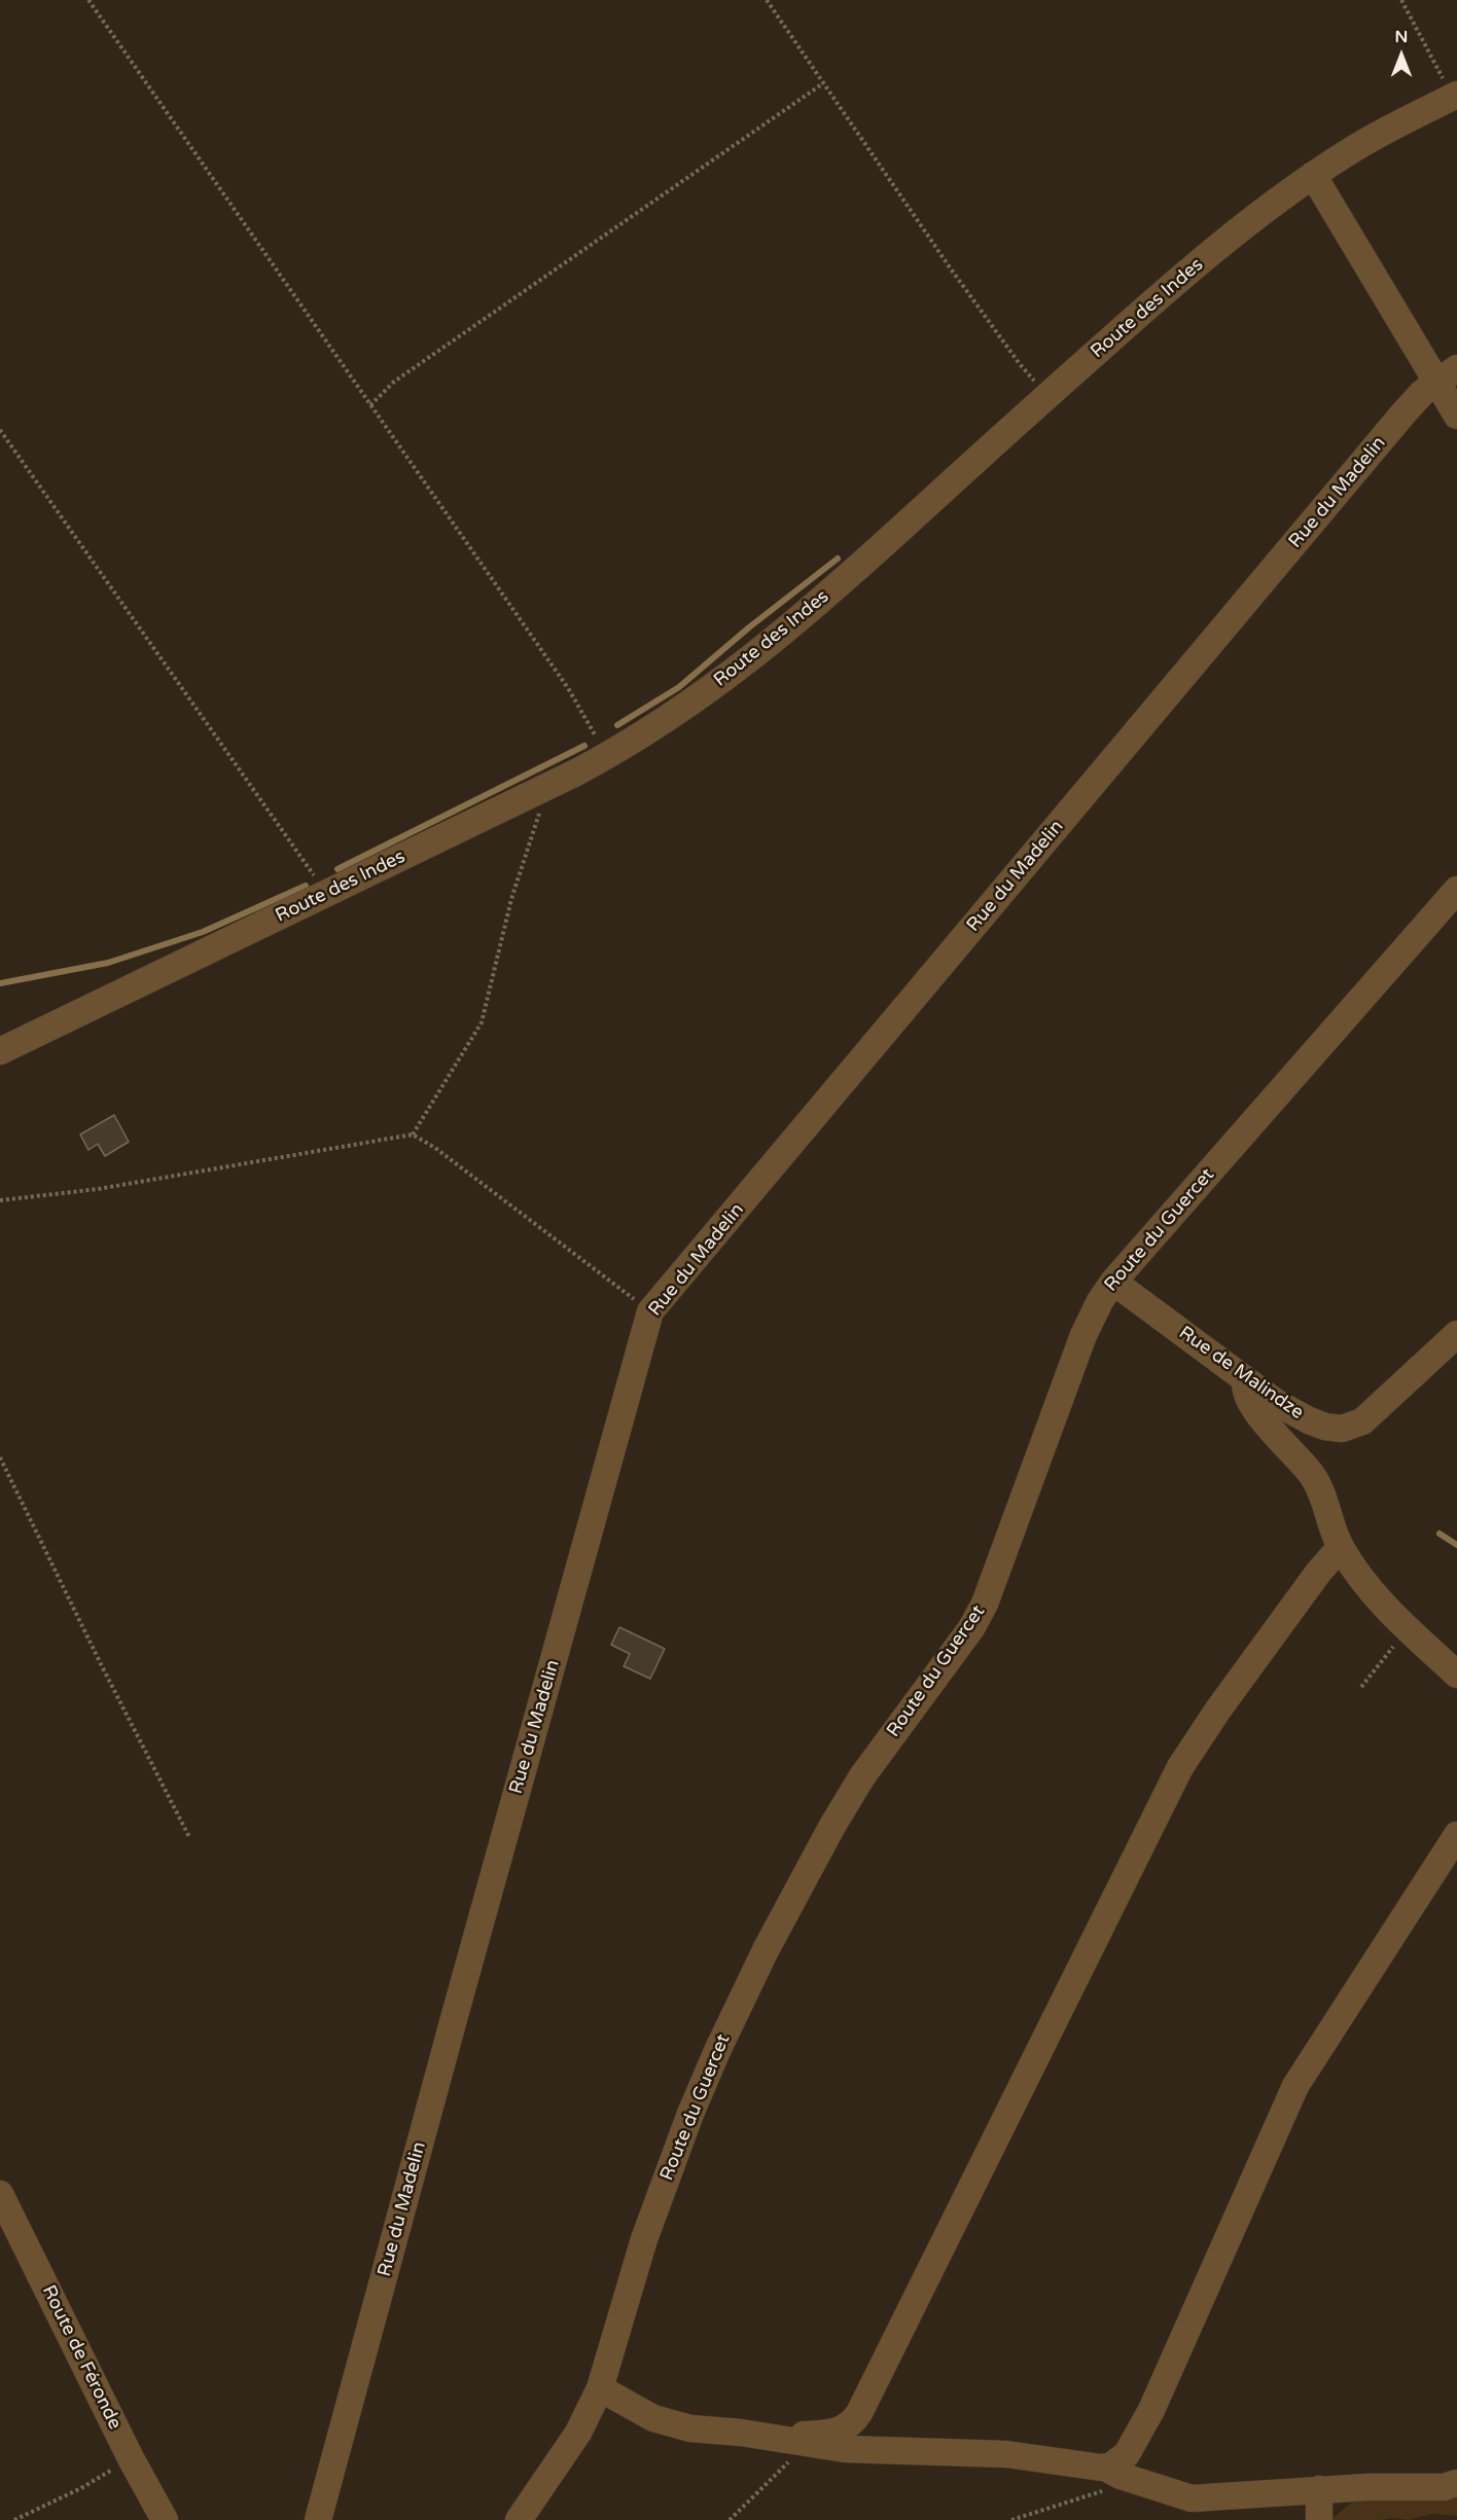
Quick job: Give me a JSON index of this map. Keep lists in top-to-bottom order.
{
  "streets": {
    "street": [
      "Route des Indes",
      "Rue du Madelin",
      "Route du Guercet",
      "Rue de Malindze",
      "Route de Féronde"
    ]
  },
  "crossings": [
    ["Route du Guercet", "Rue de Malindze"]
  ],
  "north": "top"
}
